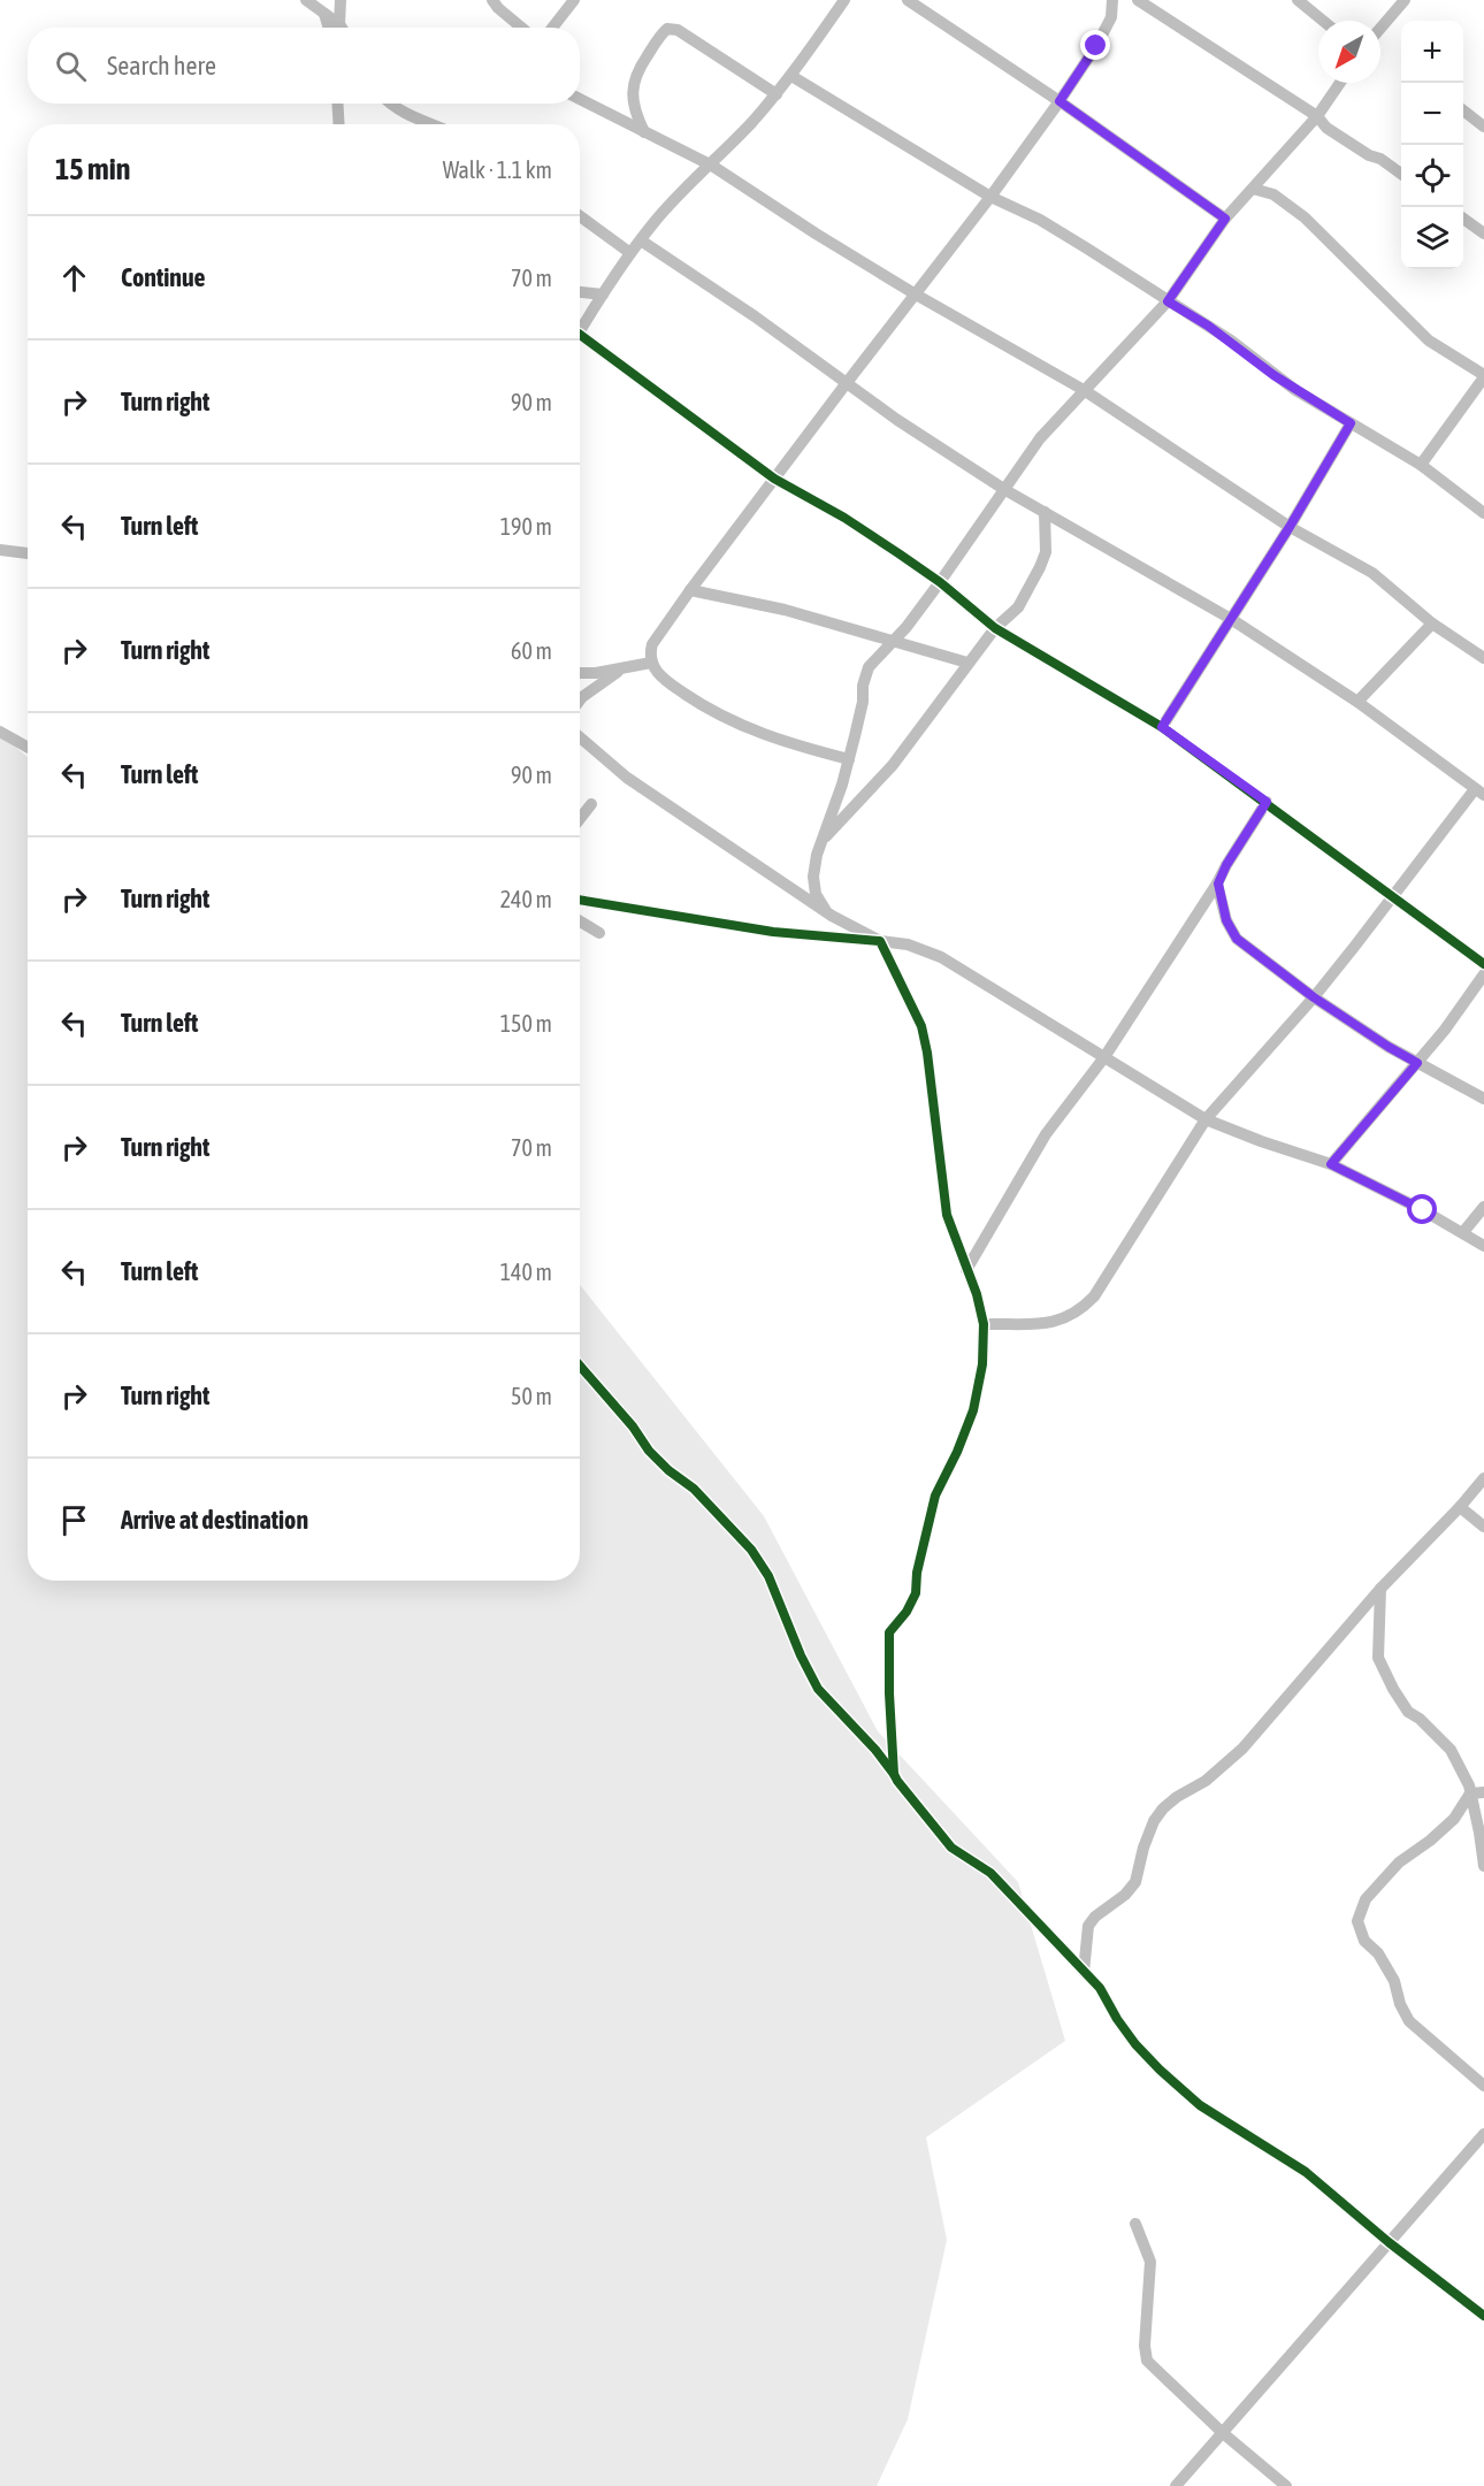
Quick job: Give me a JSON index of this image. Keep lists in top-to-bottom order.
{
  "north": "bottom left",
  "page": {
    "map_buttons": ["+", "−"],
    "search": "Search here",
    "heading": ["15 min", "Walk · 1.1 km"],
    "list": [
      ["Continue", "70 m"],
      ["Turn right", "90 m"],
      ["Turn left", "190 m"],
      ["Turn right", "60 m"],
      ["Turn left", "90 m"],
      ["Turn right", "240 m"],
      ["Turn left", "150 m"],
      ["Turn right", "70 m"],
      ["Turn left", "140 m"],
      ["Turn right", "50 m"],
      "Arrive at destination"
    ]
  }
}
